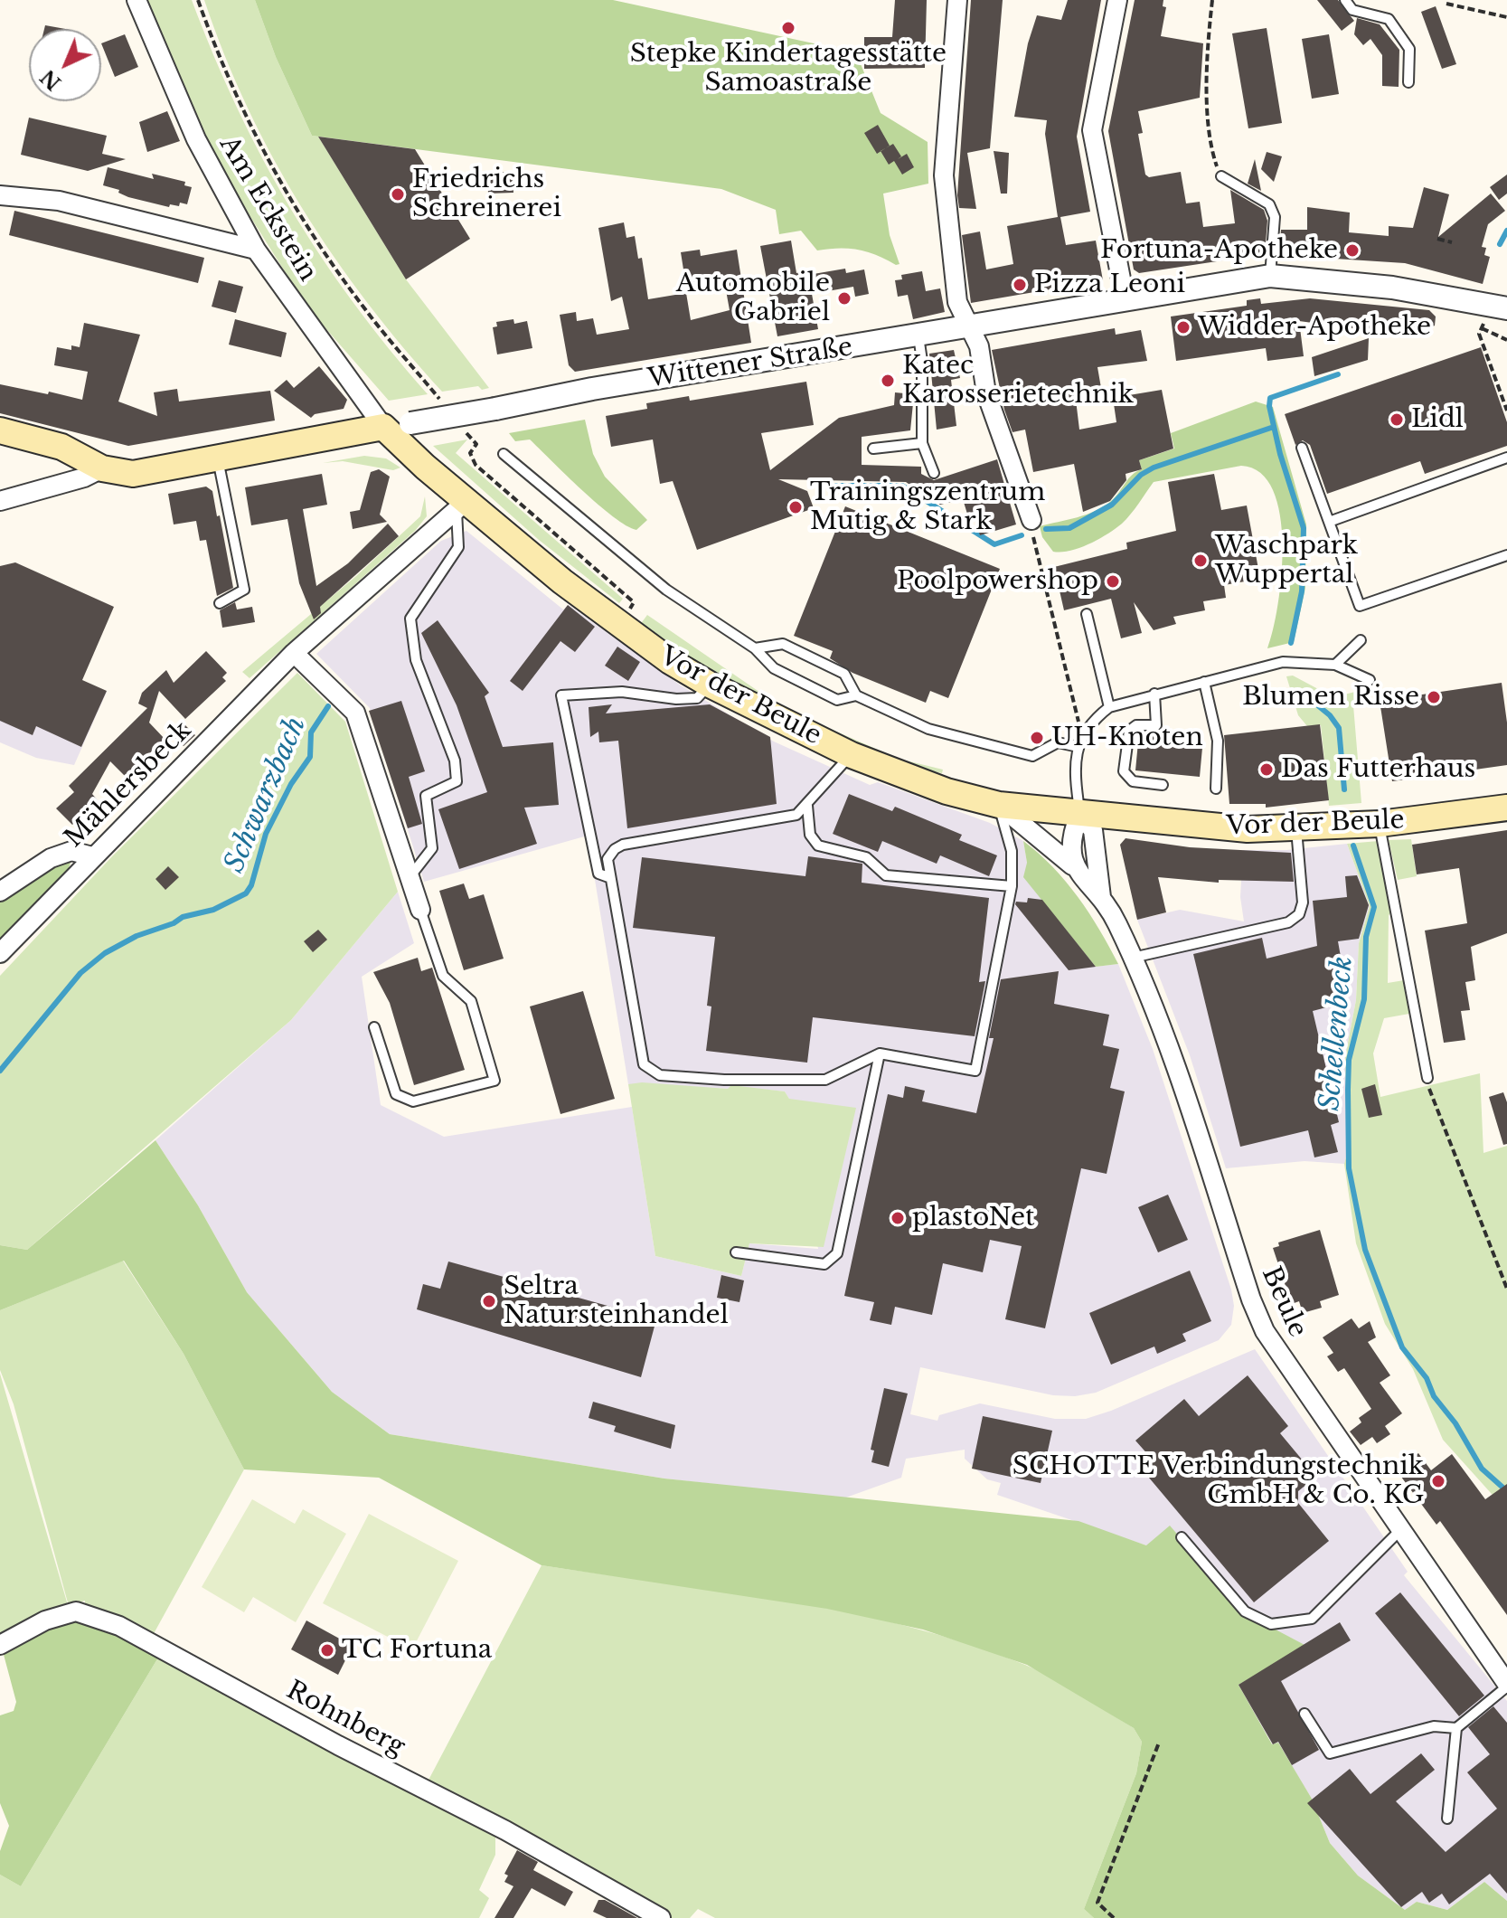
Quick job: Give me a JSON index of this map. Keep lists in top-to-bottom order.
{
  "streets": {
    "main road": ["Wittener Straße", "Vor der Beule"],
    "street": [
      "Am Eckstein",
      "Mählersbeck",
      "Beule",
      "Rohnberg"
    ]
  },
  "crossings": [
    ["Am Eckstein", "Wittener Straße"],
    ["Am Eckstein", "Vor der Beule"],
    ["Wittener Straße", "Vor der Beule"],
    ["Vor der Beule", "Mählersbeck"],
    ["Vor der Beule", "Beule"]
  ],
  "water": ["Schwarzbach", "Schellenbeck"],
  "places": [
    "Stepke Kindertagesstätte Samoastraße",
    "Friedrichs Schreinerei",
    "Fortuna-Apotheke",
    "Pizza Leoni",
    "Automobile Gabriel",
    "Widder-Apotheke",
    "Katec Karosserietechnik",
    "Lidl",
    "Trainingszentrum Mutig & Stark",
    "Waschpark Wuppertal",
    "Poolpowershop",
    "Blumen Risse",
    "UH-Knoten",
    "Das Futterhaus",
    "plastoNet",
    "Seltra Natursteinhandel",
    "SCHOTTE Verbindungstechnik GmbH & Co. KG",
    "TC Fortuna"
  ],
  "north": "bottom left"
}
